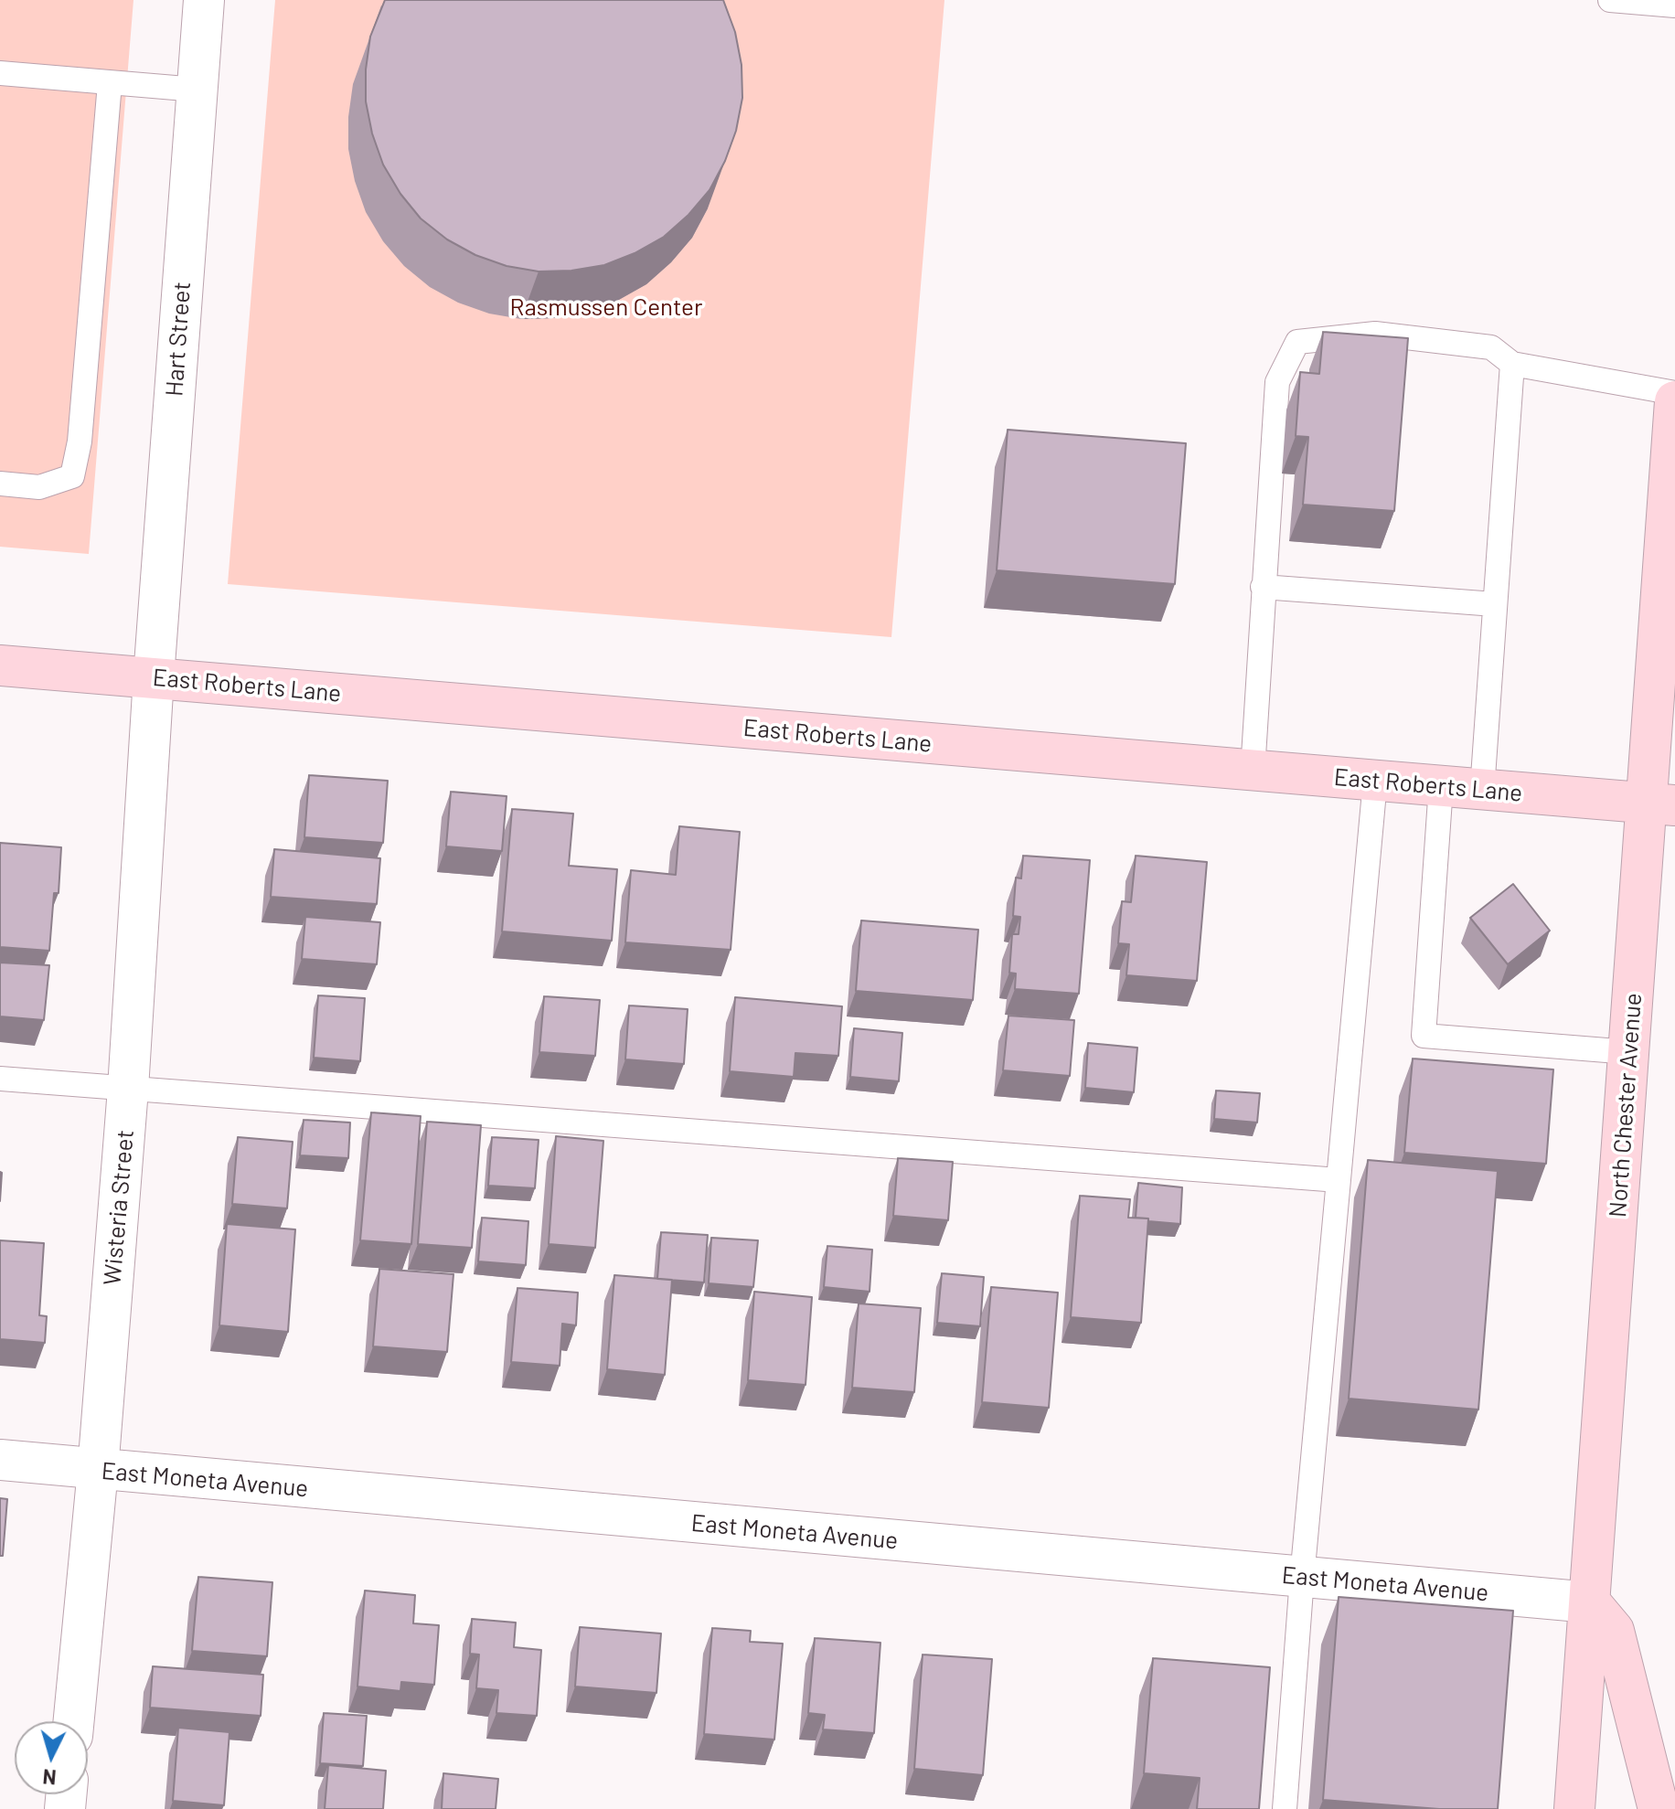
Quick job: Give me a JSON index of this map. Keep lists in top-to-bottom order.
{
  "streets": {
    "main road": ["East Roberts Lane", "North Chester Avenue"],
    "street": ["Hart Street", "Wisteria Street", "East Moneta Avenue"]
  },
  "crossings": [
    ["Hart Street", "East Roberts Lane"],
    ["Hart Street", "Wisteria Street"],
    ["East Roberts Lane", "North Chester Avenue"],
    ["East Roberts Lane", "Wisteria Street"],
    ["North Chester Avenue", "East Moneta Avenue"],
    ["Wisteria Street", "East Moneta Avenue"]
  ],
  "parks": ["Rasmussen Center"],
  "north": "bottom"
}
